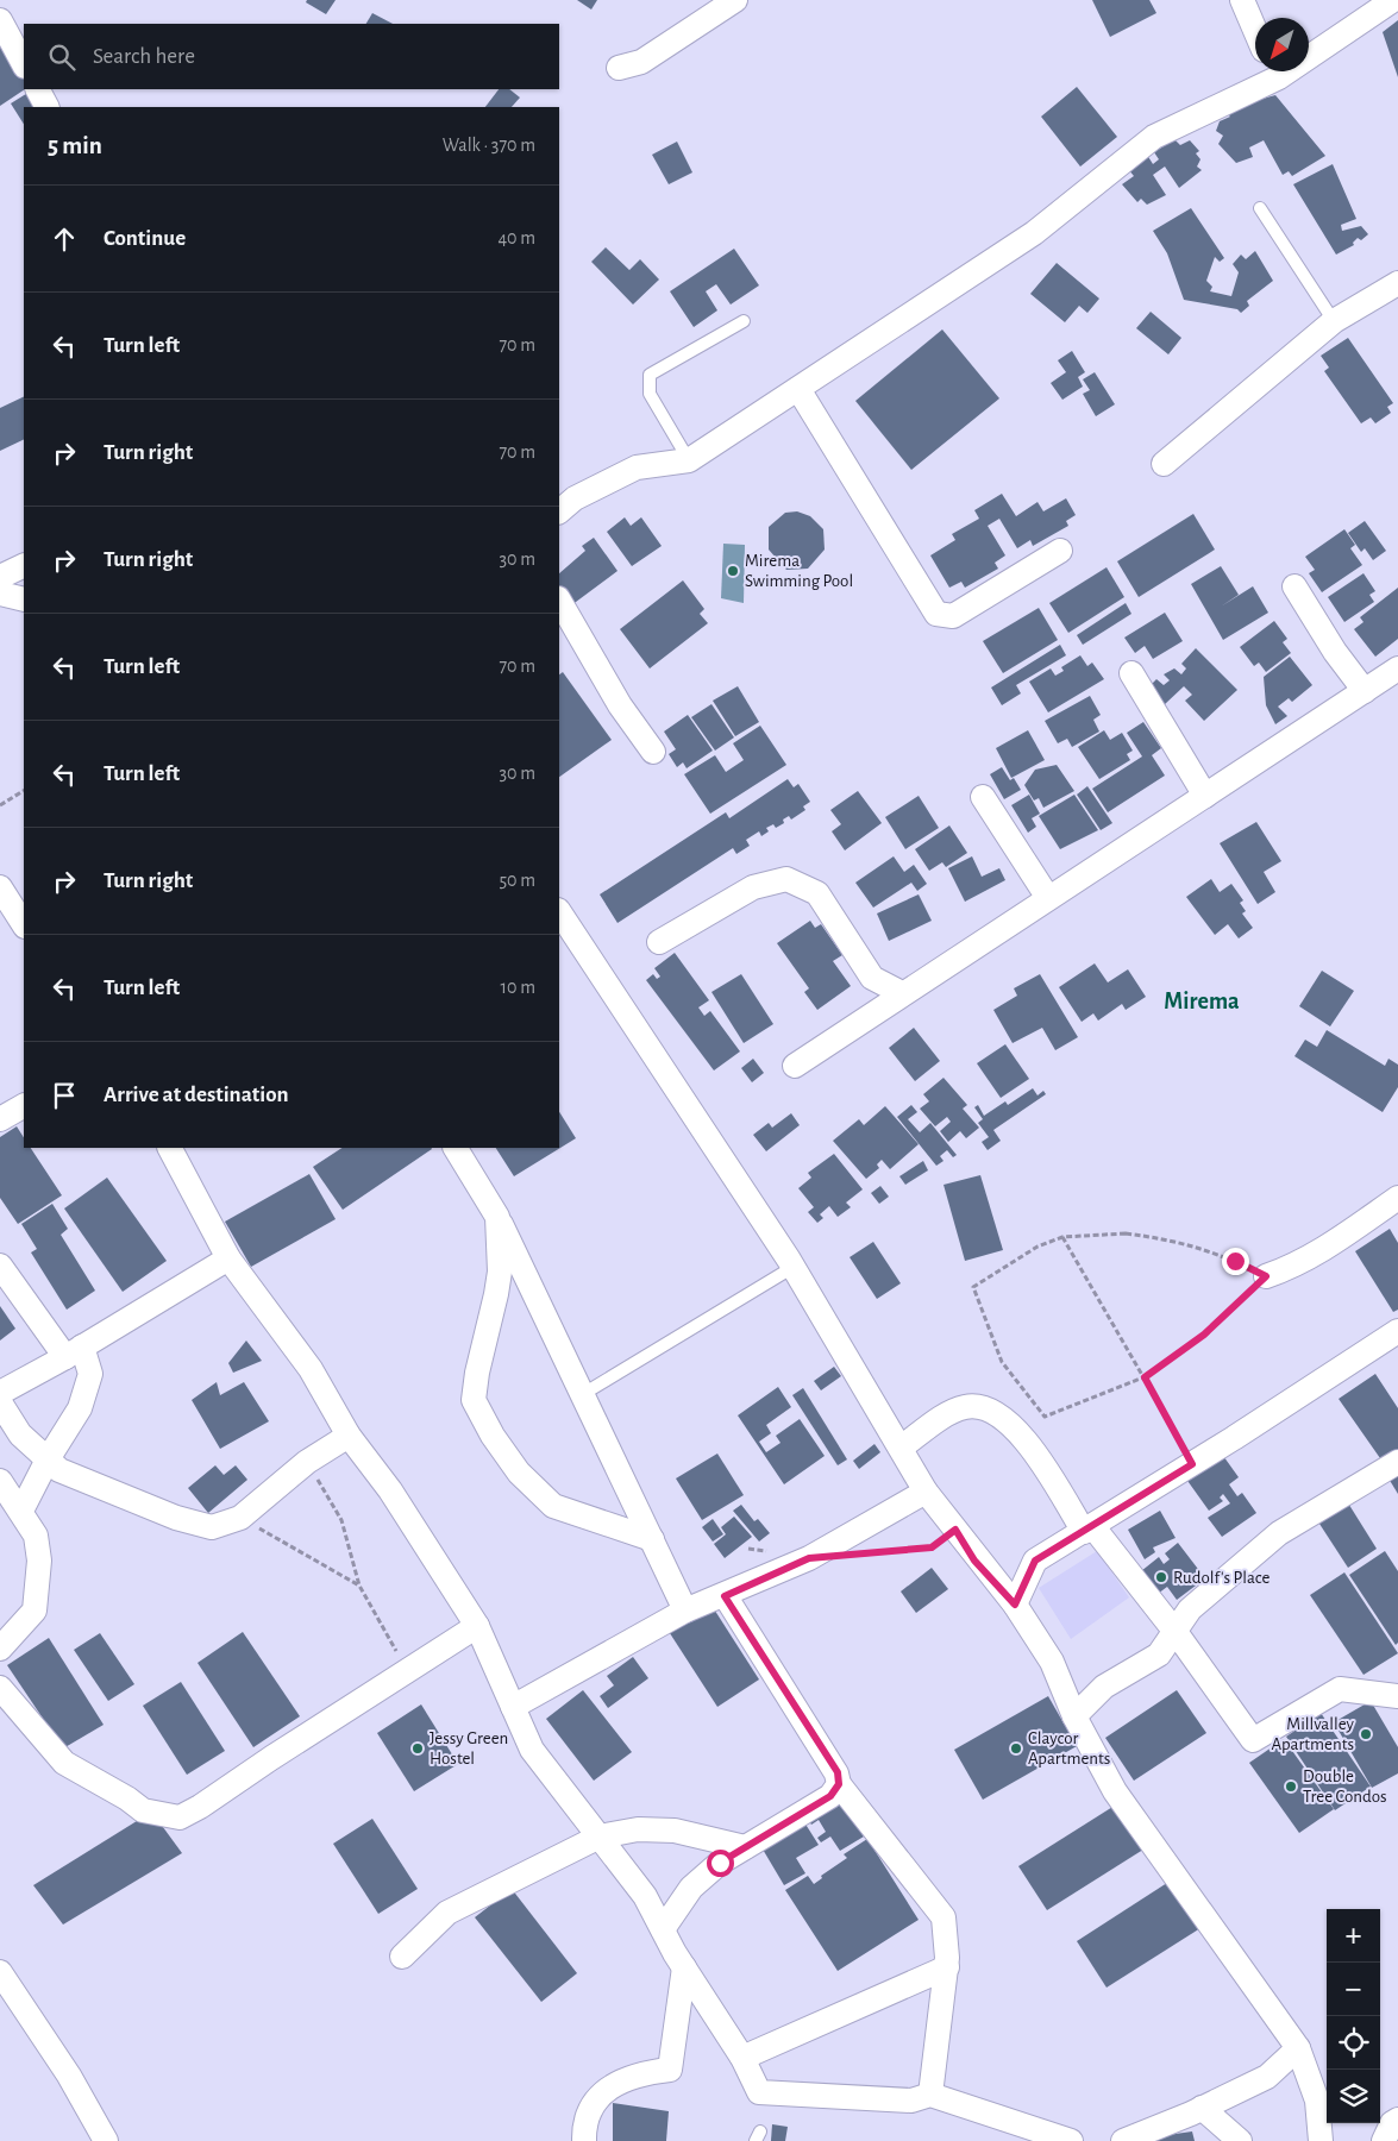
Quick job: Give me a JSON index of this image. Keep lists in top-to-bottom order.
{
  "districts": ["Mirema"],
  "places": [
    "Mirema Swimming Pool",
    "Rudolf's Place",
    "Millvalley Apartments",
    "Jessy Green Hostel",
    "Claycor Apartments",
    "Double Tree Condos"
  ],
  "north": "bottom left",
  "page": {
    "search": "Search here",
    "heading": ["5 min", "Walk · 370 m"],
    "list": [
      ["Continue", "40 m"],
      ["Turn left", "70 m"],
      ["Turn right", "70 m"],
      ["Turn right", "30 m"],
      ["Turn left", "70 m"],
      ["Turn left", "30 m"],
      ["Turn right", "50 m"],
      ["Turn left", "10 m"],
      "Arrive at destination"
    ],
    "map_buttons": ["+", "−"]
  }
}
